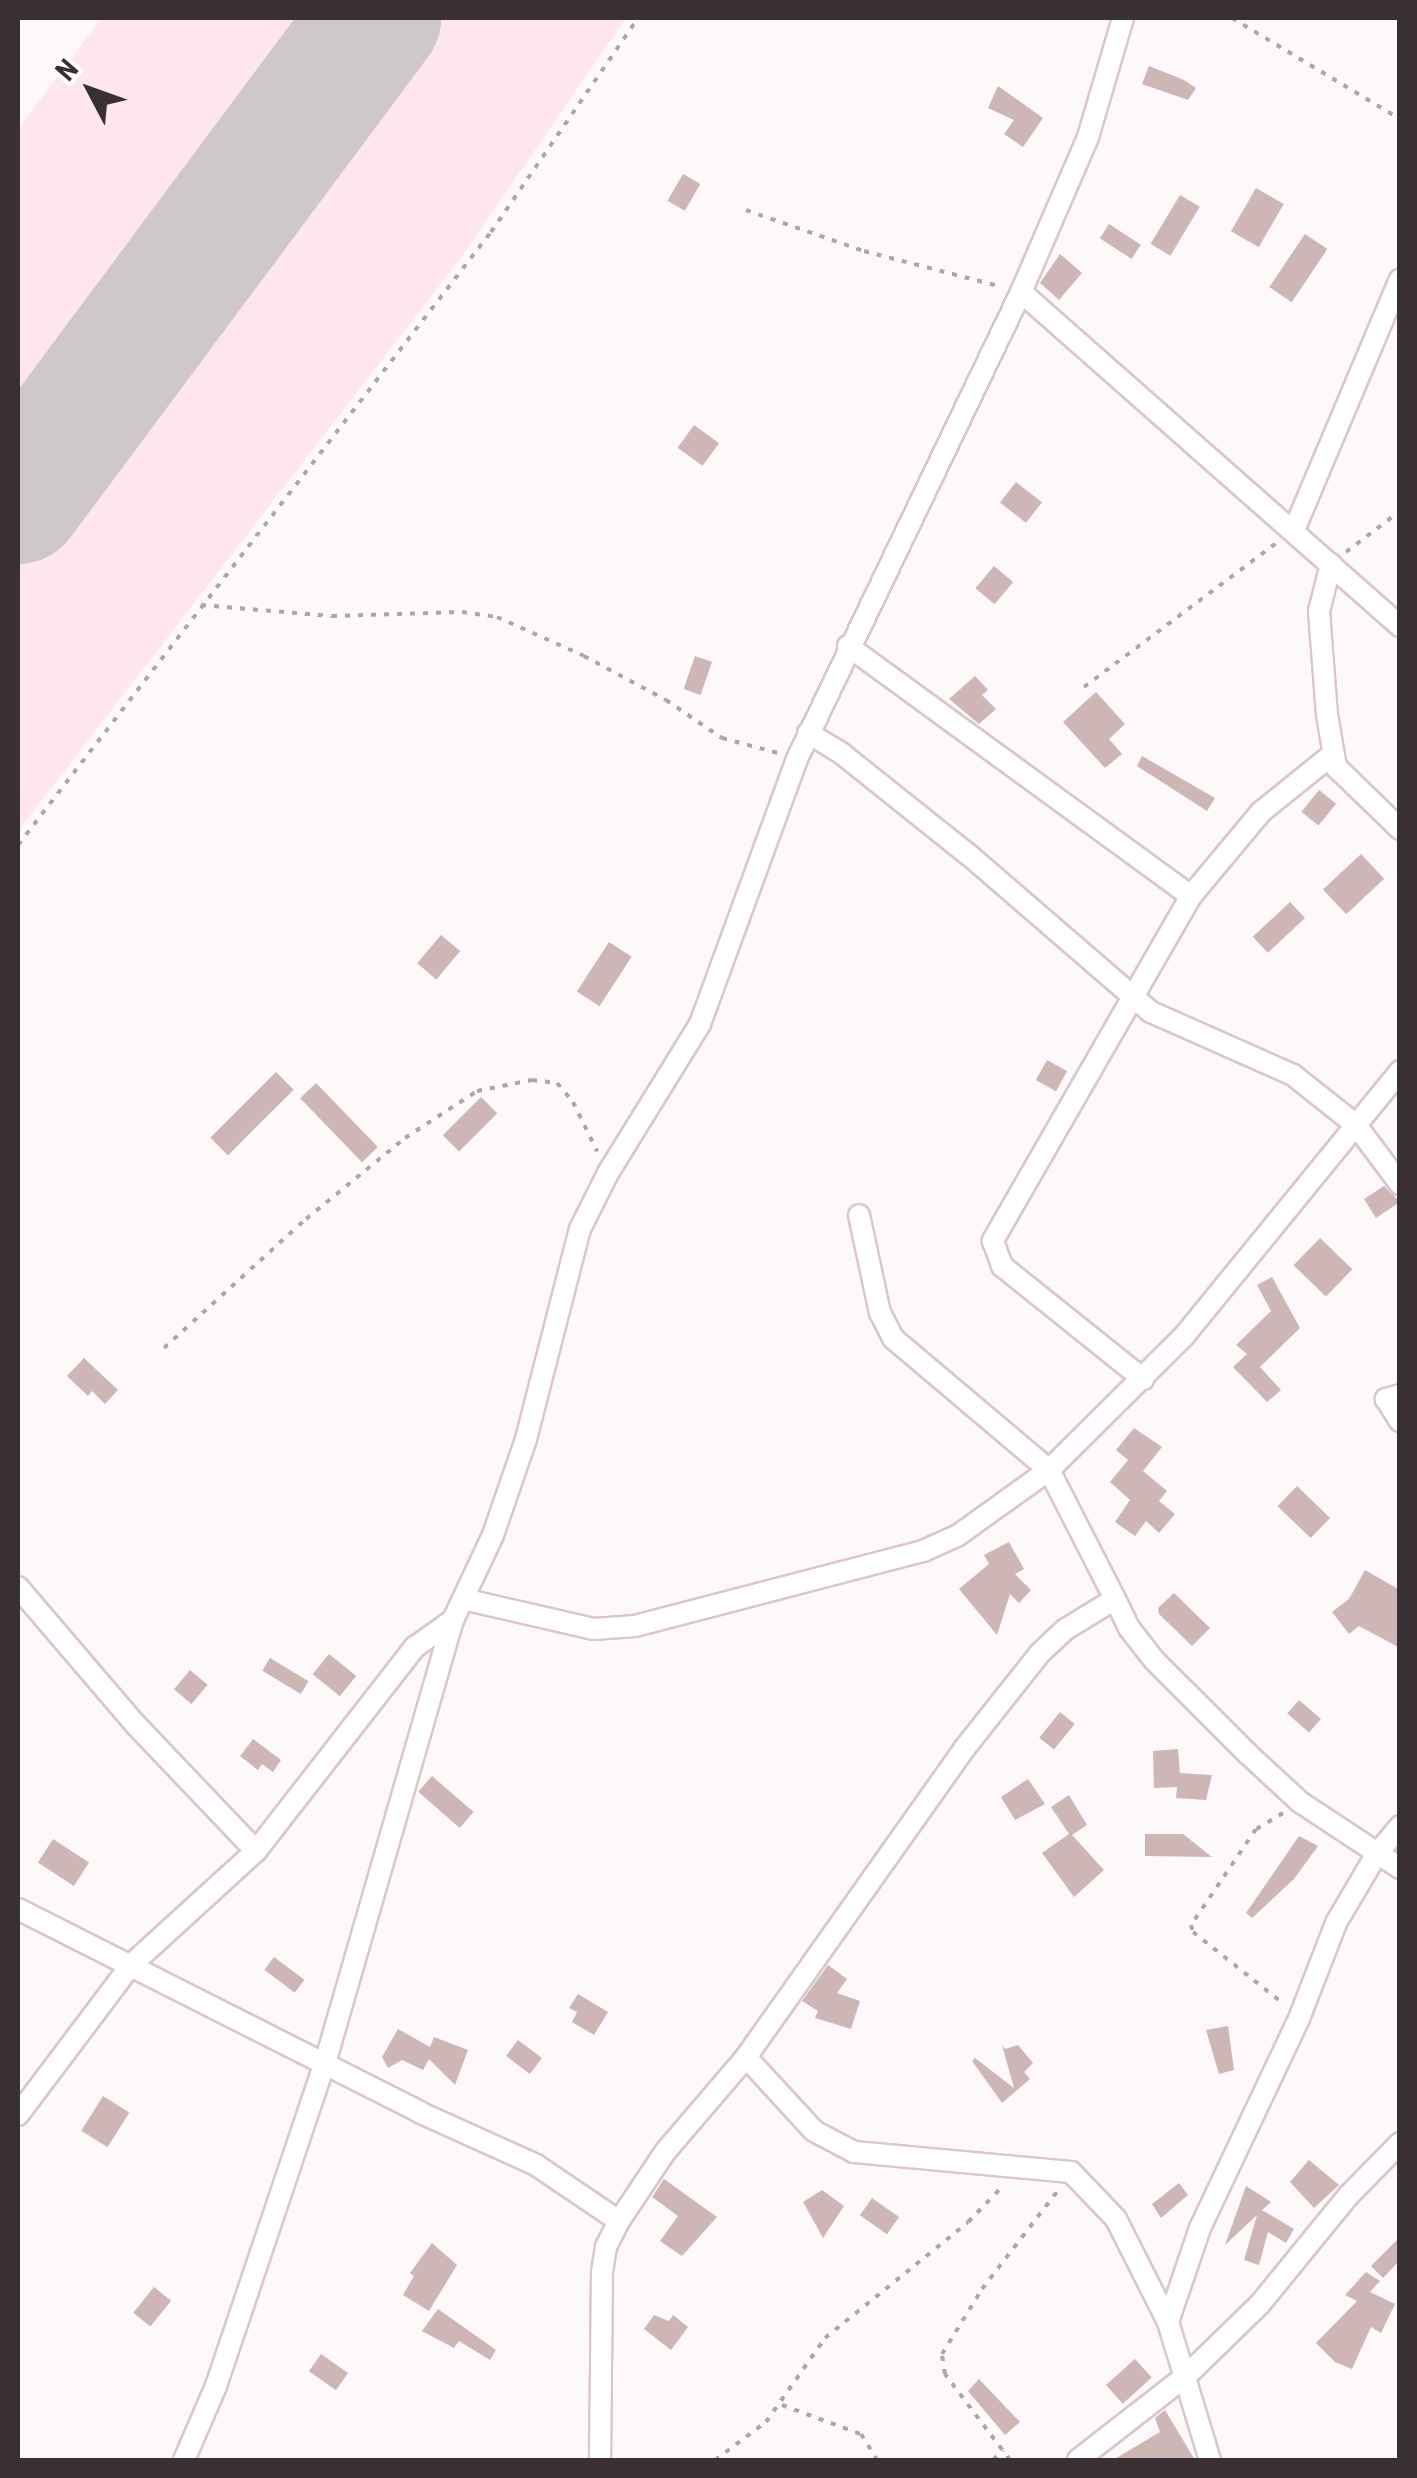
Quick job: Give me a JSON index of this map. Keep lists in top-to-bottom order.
{
  "north": "top left"
}
